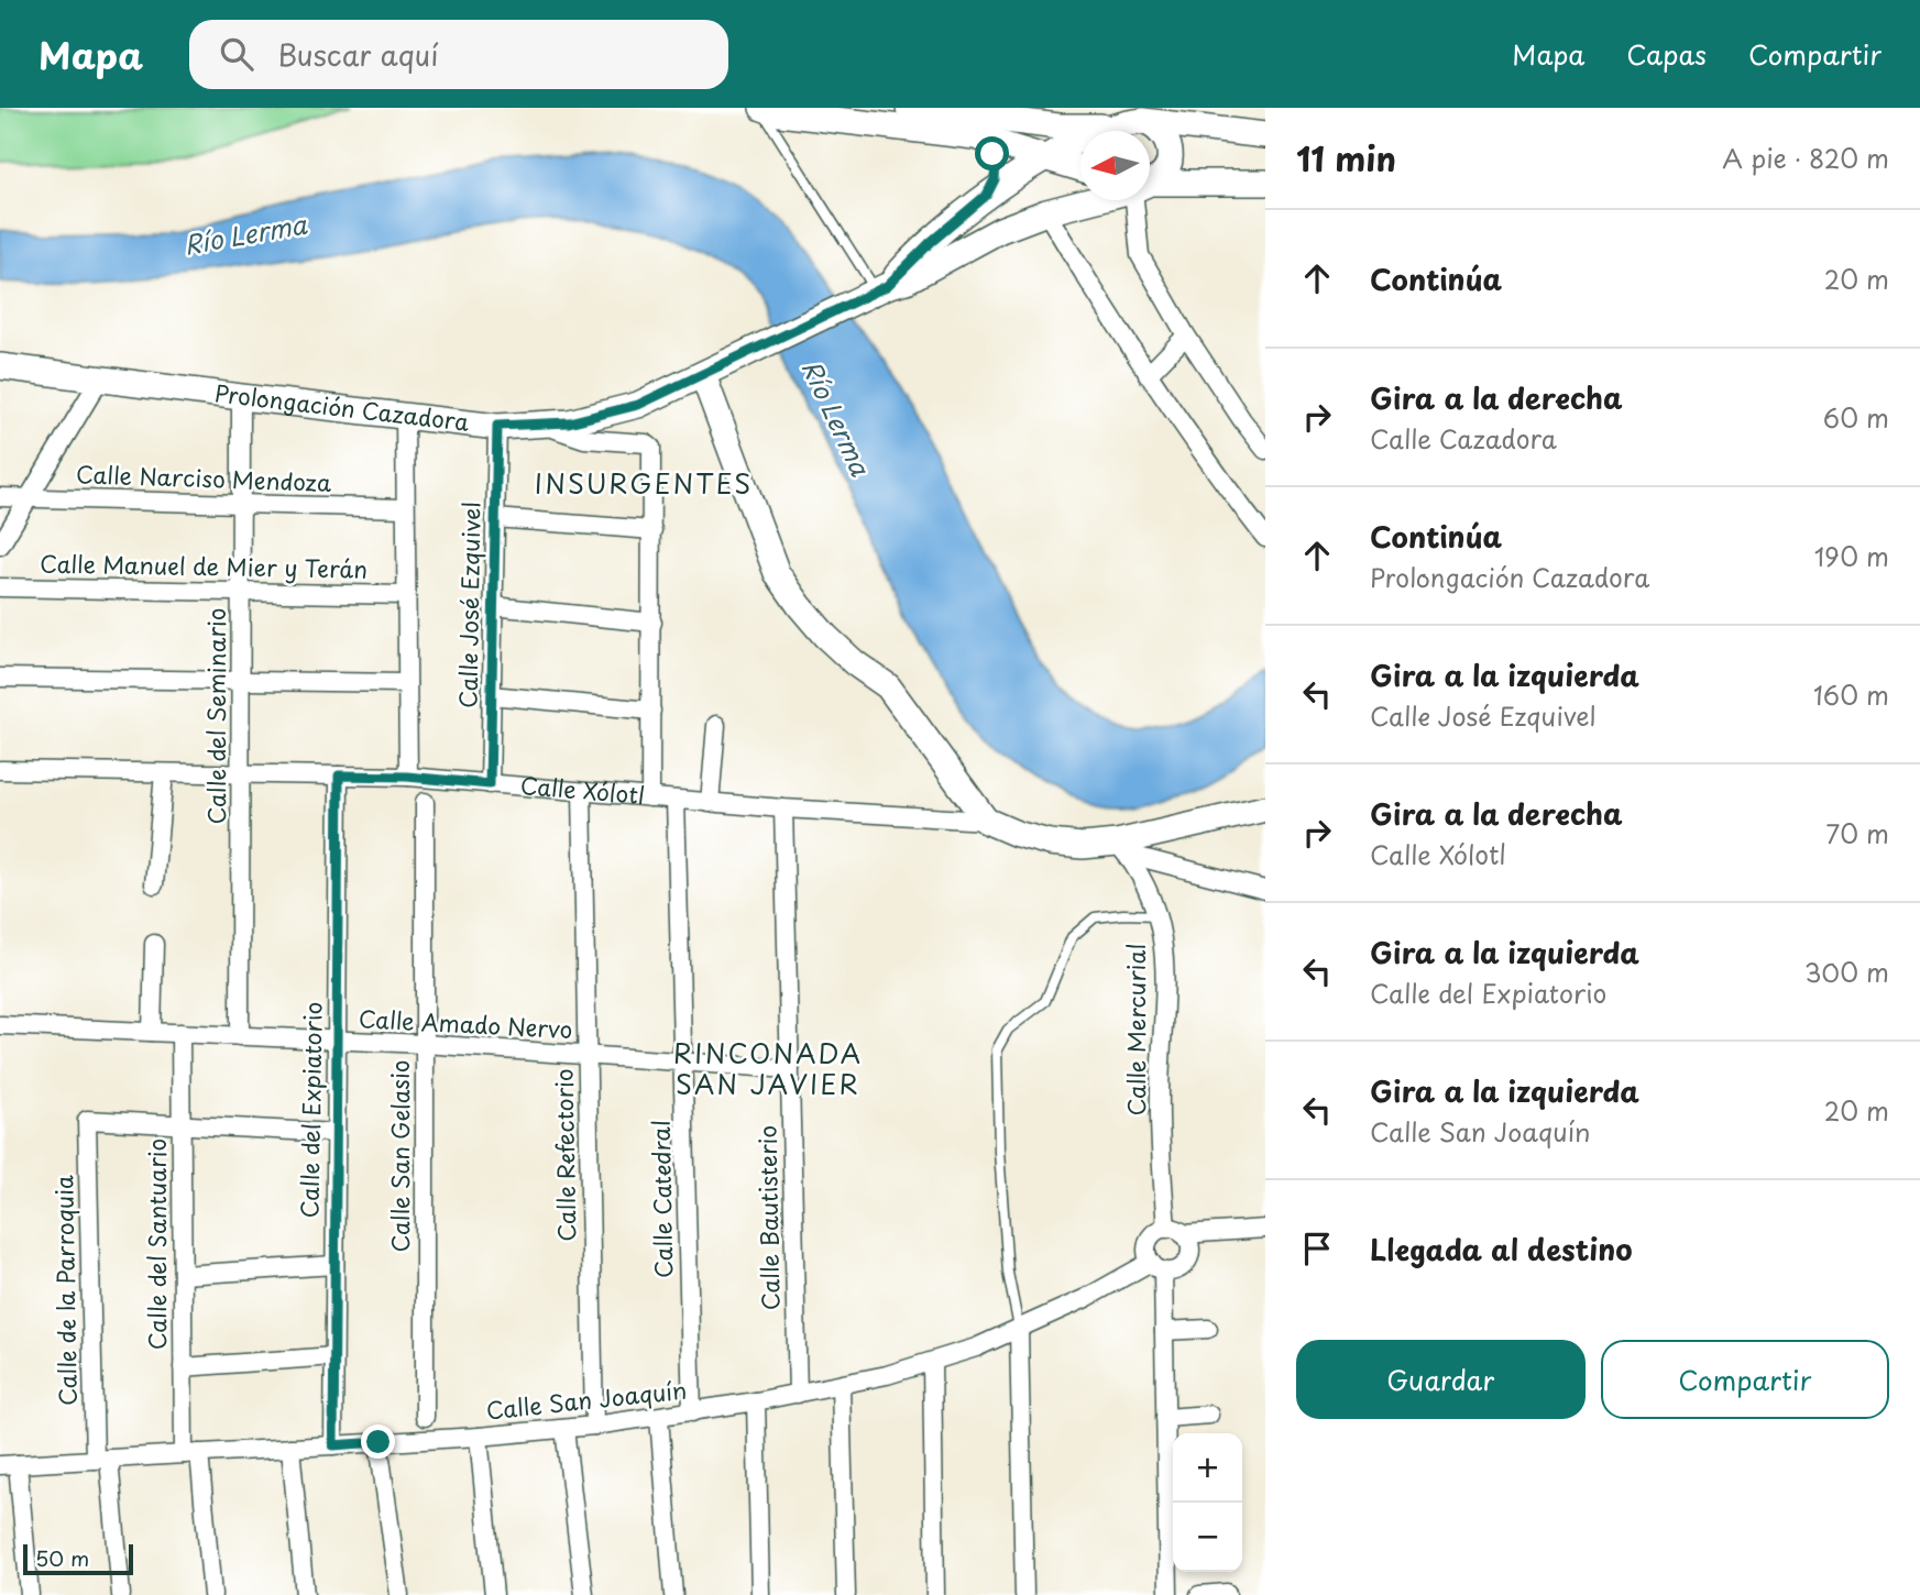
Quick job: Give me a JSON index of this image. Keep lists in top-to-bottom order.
{
  "streets": {
    "street": [
      "Prolongación Cazadora",
      "Calle Narciso Mendoza",
      "Calle Manuel de Mier y Terán",
      "Calle José Ezquivel",
      "Calle del Seminario",
      "Calle Xólotl",
      "Calle Amado Nervo",
      "Calle Mercurial",
      "Calle del Expiatorio",
      "Calle Refectorio",
      "Calle San Gelasio",
      "Calle Catedral",
      "Calle Bautisterio",
      "Calle del Santuario",
      "Calle de la Parroquia",
      "Calle San Joaquín"
    ]
  },
  "crossings": [
    ["Prolongación Cazadora", "Calle José Ezquivel"],
    ["Prolongación Cazadora", "Calle del Seminario"],
    ["Calle Narciso Mendoza", "Calle del Seminario"],
    ["Calle Manuel de Mier y Terán", "Calle del Seminario"],
    ["Calle José Ezquivel", "Calle Xólotl"],
    ["Calle del Seminario", "Calle Xólotl"],
    ["Calle del Seminario", "Calle Amado Nervo"],
    ["Calle Xólotl", "Calle Mercurial"],
    ["Calle Xólotl", "Calle del Expiatorio"],
    ["Calle Xólotl", "Calle Refectorio"],
    ["Calle Xólotl", "Calle Catedral"],
    ["Calle Xólotl", "Calle Bautisterio"],
    ["Calle Amado Nervo", "Calle del Expiatorio"],
    ["Calle Amado Nervo", "Calle Refectorio"],
    ["Calle Amado Nervo", "Calle San Gelasio"],
    ["Calle Amado Nervo", "Calle Catedral"],
    ["Calle Amado Nervo", "Calle Bautisterio"],
    ["Calle Amado Nervo", "Calle del Santuario"],
    ["Calle Mercurial", "Calle San Joaquín"],
    ["Calle del Expiatorio", "Calle San Joaquín"],
    ["Calle Refectorio", "Calle San Joaquín"],
    ["Calle Catedral", "Calle San Joaquín"],
    ["Calle Bautisterio", "Calle San Joaquín"],
    ["Calle del Santuario", "Calle de la Parroquia"],
    ["Calle del Santuario", "Calle San Joaquín"],
    ["Calle de la Parroquia", "Calle San Joaquín"]
  ],
  "districts": ["INSURGENTES", "RINCONADA SAN JAVIER"],
  "water": ["Río Lerma"],
  "scale_bar": "50 m",
  "north": "left",
  "page": {
    "header": "Mapa",
    "search": "Buscar aquí",
    "nav": ["Mapa", "Capas", "Compartir"],
    "heading": ["11 min", "A pie · 820 m"],
    "list": [
      ["Continúa", "20 m"],
      ["Gira a la derecha", "Calle Cazadora", "60 m"],
      ["Continúa", "Prolongación Cazadora", "190 m"],
      ["Gira a la izquierda", "Calle José Ezquivel", "160 m"],
      ["Gira a la derecha", "Calle Xólotl", "70 m"],
      ["Gira a la izquierda", "Calle del Expiatorio", "300 m"],
      ["Gira a la izquierda", "Calle San Joaquín", "20 m"],
      "Llegada al destino"
    ],
    "buttons": ["Guardar", "Compartir"],
    "map_buttons": ["+", "−"],
    "scale": "50 m"
  }
}
